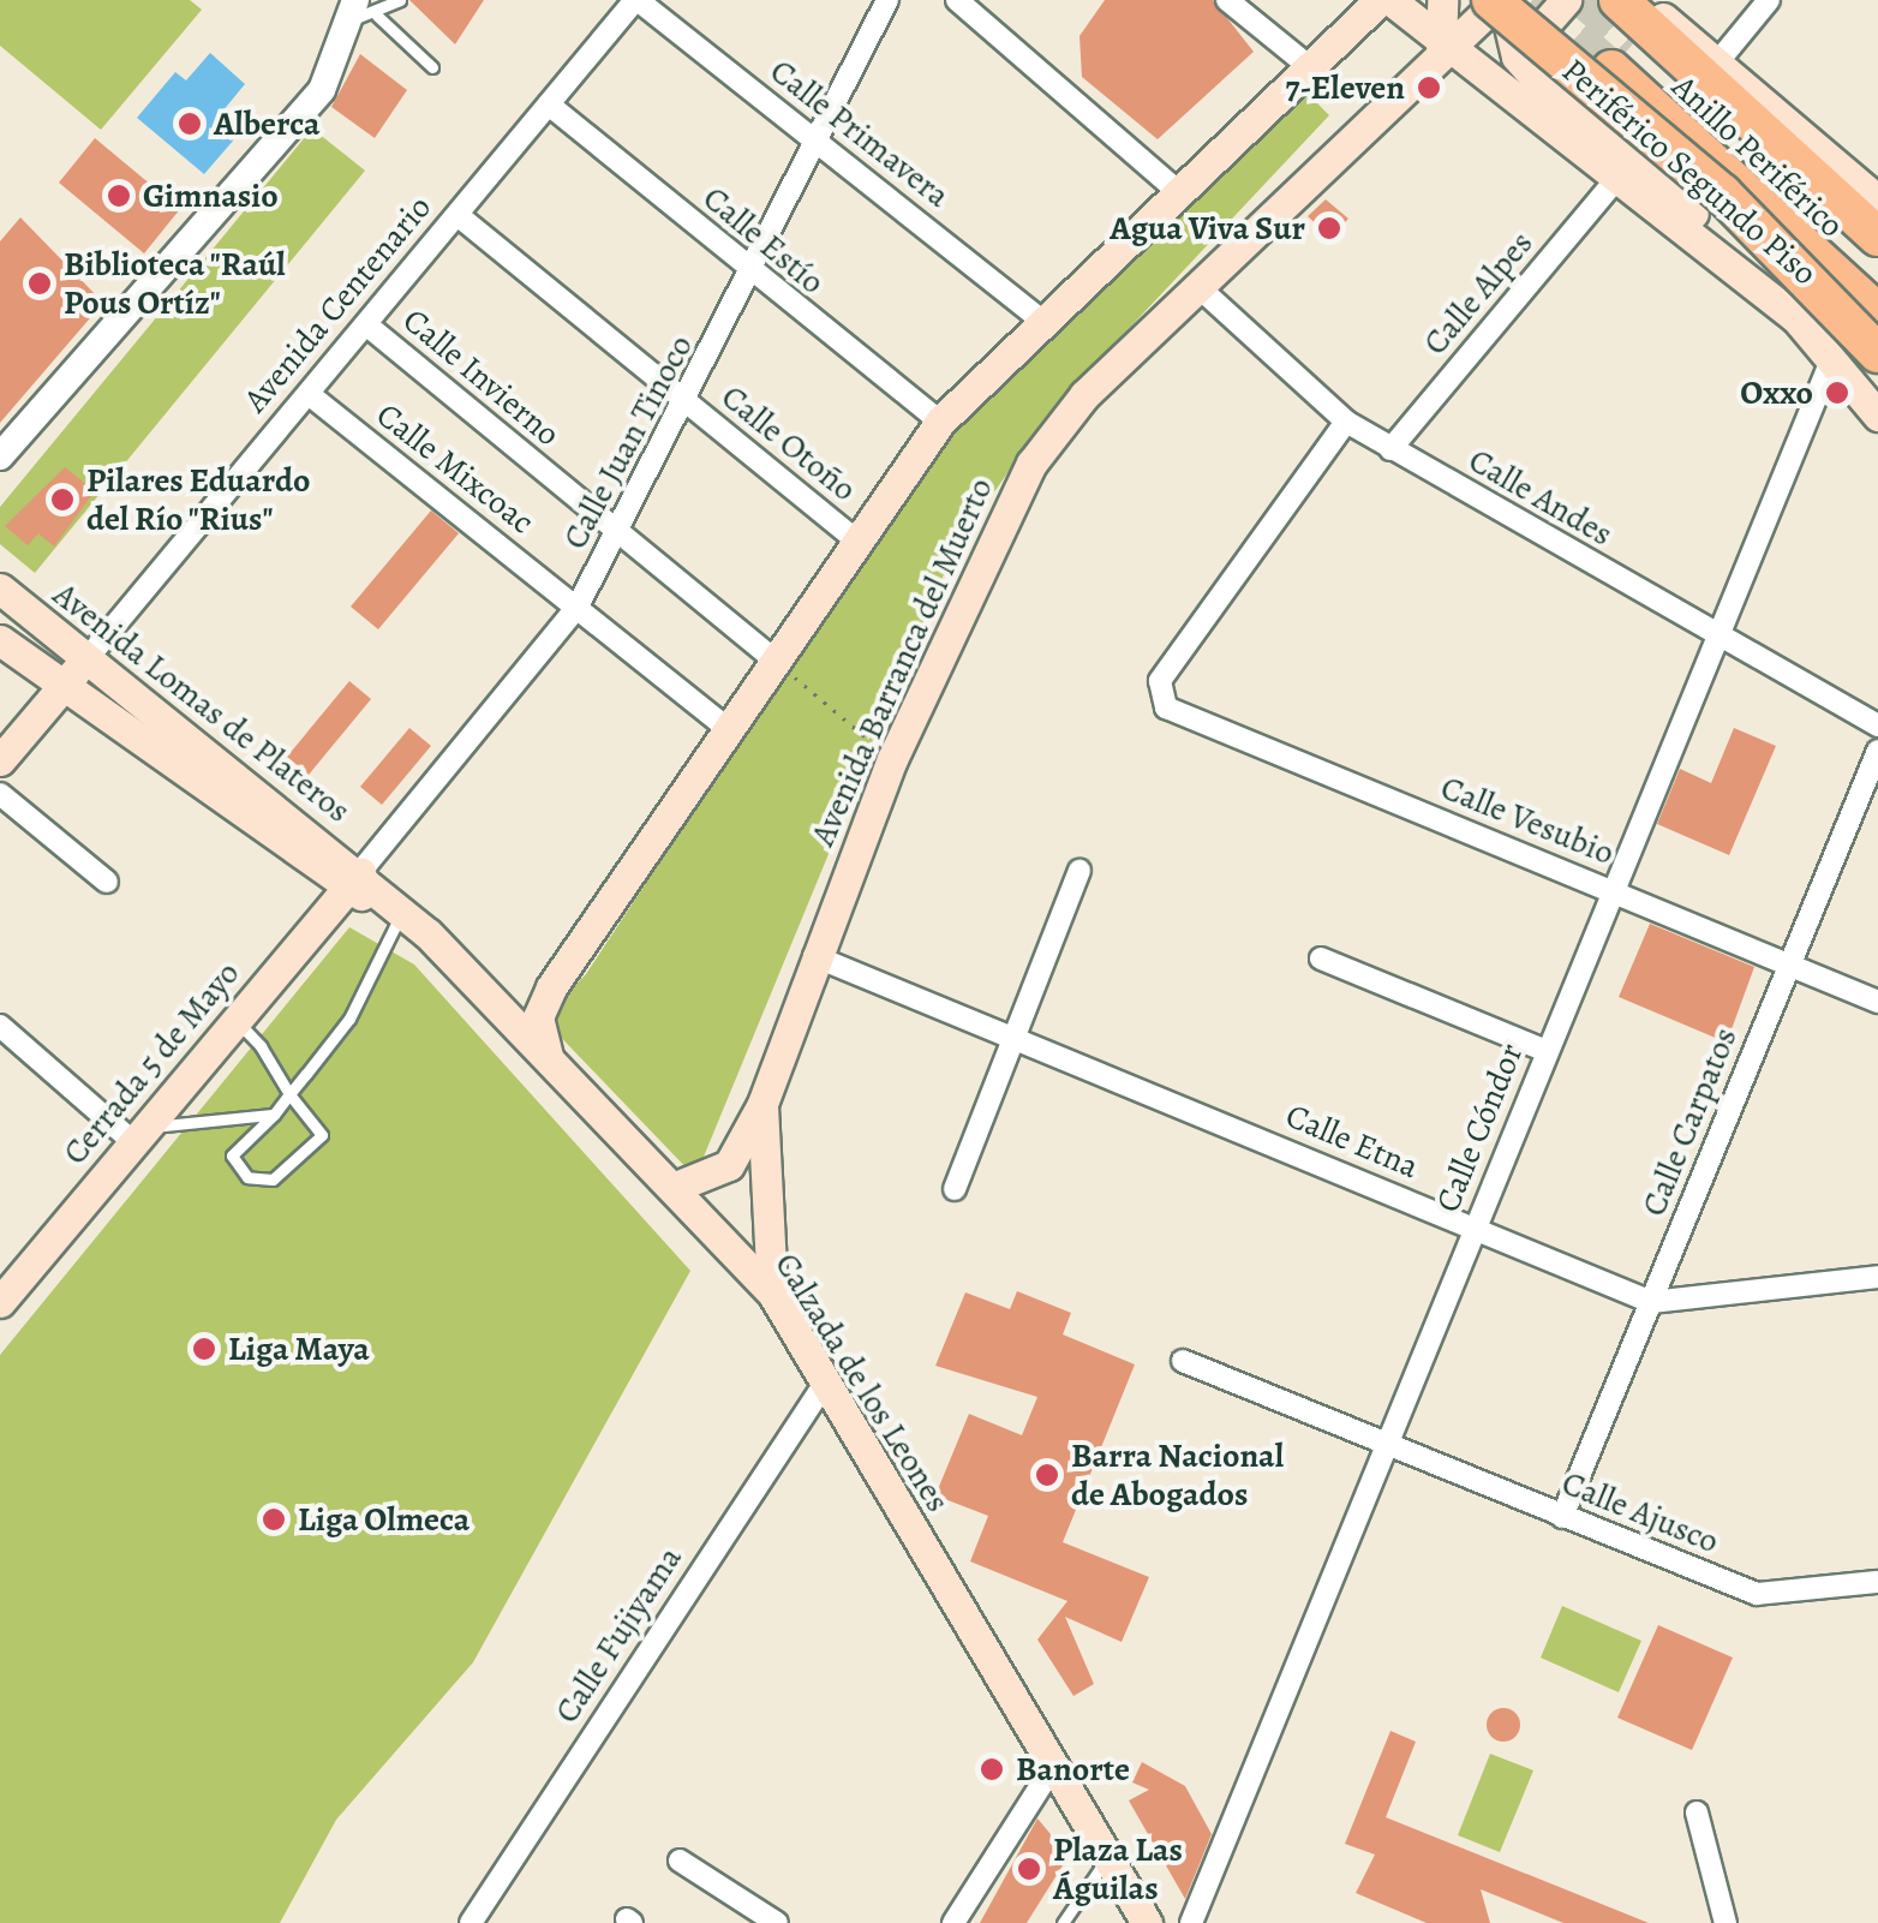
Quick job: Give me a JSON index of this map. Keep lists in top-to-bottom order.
{
  "streets": {
    "highway": ["Anillo Periférico", "Periférico Segundo Piso"],
    "main road": [
      "Avenida Centenario",
      "Avenida Barranca del Muerto",
      "Avenida Lomas de Plateros",
      "Cerrada 5 de Mayo",
      "Calzada de los Leones"
    ],
    "street": [
      "Calle Primavera",
      "Calle Estío",
      "Calle Alpes",
      "Calle Invierno",
      "Calle Juan Tinoco",
      "Calle Otoño",
      "Calle Mixcoac",
      "Calle Andes",
      "Calle Vesubio",
      "Calle Carpatos",
      "Calle Cóndor",
      "Calle Etna",
      "Calle Ajusco",
      "Calle Fujiyama"
    ]
  },
  "crossings": [
    ["Calle Primavera", "Avenida Centenario"],
    ["Calle Primavera", "Calle Juan Tinoco"],
    ["Calle Primavera", "Avenida Barranca del Muerto"],
    ["Periférico Segundo Piso", "Avenida Barranca del Muerto"],
    ["Calle Estío", "Avenida Centenario"],
    ["Calle Estío", "Calle Juan Tinoco"],
    ["Calle Estío", "Avenida Barranca del Muerto"],
    ["Calle Alpes", "Calle Andes"],
    ["Avenida Centenario", "Calle Invierno"],
    ["Avenida Centenario", "Calle Otoño"],
    ["Avenida Centenario", "Calle Mixcoac"],
    ["Avenida Centenario", "Avenida Lomas de Plateros"],
    ["Calle Invierno", "Calle Juan Tinoco"],
    ["Calle Invierno", "Avenida Barranca del Muerto"],
    ["Calle Juan Tinoco", "Calle Otoño"],
    ["Calle Juan Tinoco", "Calle Mixcoac"],
    ["Calle Juan Tinoco", "Avenida Lomas de Plateros"],
    ["Calle Juan Tinoco", "Cerrada 5 de Mayo"],
    ["Calle Juan Tinoco", "Calzada de los Leones"],
    ["Calle Otoño", "Avenida Barranca del Muerto"],
    ["Calle Mixcoac", "Avenida Barranca del Muerto"],
    ["Calle Andes", "Avenida Barranca del Muerto"],
    ["Calle Andes", "Calle Vesubio"],
    ["Calle Andes", "Calle Cóndor"],
    ["Avenida Barranca del Muerto", "Calle Etna"],
    ["Avenida Barranca del Muerto", "Calzada de los Leones"],
    ["Avenida Lomas de Plateros", "Cerrada 5 de Mayo"],
    ["Avenida Lomas de Plateros", "Calzada de los Leones"],
    ["Calle Vesubio", "Calle Carpatos"],
    ["Calle Vesubio", "Calle Cóndor"],
    ["Cerrada 5 de Mayo", "Calzada de los Leones"],
    ["Calle Carpatos", "Calle Etna"],
    ["Calle Carpatos", "Calle Ajusco"],
    ["Calle Cóndor", "Calle Etna"],
    ["Calle Cóndor", "Calle Ajusco"],
    ["Calzada de los Leones", "Calle Fujiyama"]
  ],
  "places": [
    "7-Eleven",
    "Alberca",
    "Gimnasio",
    "Agua Viva Sur",
    "Biblioteca \"Raúl Pous Ortíz\"",
    "Oxxo",
    "Pilares Eduardo del Río \"Rius\"",
    "Liga Maya",
    "Barra Nacional de Abogados",
    "Liga Olmeca",
    "Banorte",
    "Plaza Las Águilas"
  ]
}
